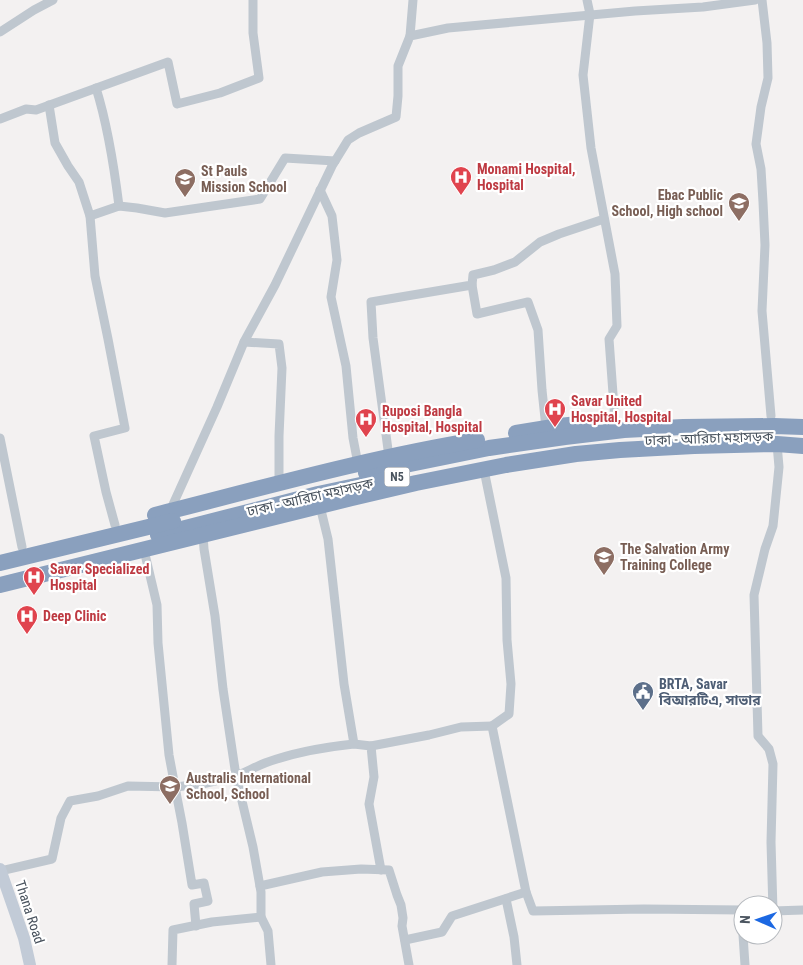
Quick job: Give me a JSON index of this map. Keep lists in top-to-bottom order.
{
  "streets": {
    "highway": ["ঢাকা - আরিচা মহাসড়ক", "N5"],
    "street": ["Thana Road"]
  },
  "places": {
    "hospital": [
      "Monami Hospital, Hospital",
      "Savar United Hospital, Hospital",
      "Ruposi Bangla Hospital, Hospital",
      "Savar Specialized Hospital",
      "Deep Clinic"
    ],
    "school or university": [
      "St Pauls Mission School",
      "Ebac Public School, High school",
      "The Salvation Army Training College",
      "Australis International School, School"
    ],
    "public building": ["BRTA, Savar বিআরটিএ, সাভার"]
  },
  "north": "left"
}
